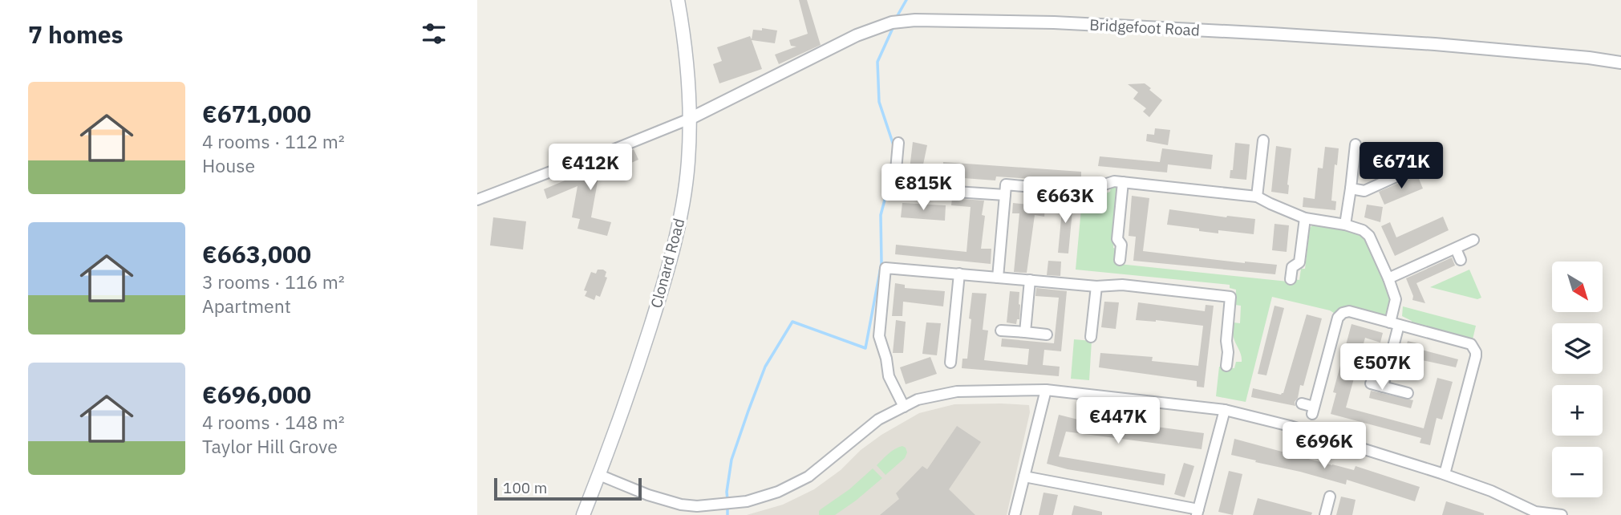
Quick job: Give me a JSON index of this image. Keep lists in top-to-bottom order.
{
  "streets": {
    "main road": ["Clonard Road"],
    "street": ["Bridgefoot Road"]
  },
  "crossings": [
    ["Bridgefoot Road", "Clonard Road"]
  ],
  "scale_bar": "100 m",
  "north": "bottom right",
  "page": {
    "heading": "7 homes",
    "list": [
      {
        "name": "€671,000",
        "note": "4 rooms · 112 m² · House"
      },
      {
        "name": "€663,000",
        "note": "3 rooms · 116 m² · Apartment"
      },
      {
        "name": "€696,000",
        "note": "4 rooms · 148 m² · Taylor Hill Grove"
      }
    ],
    "price": [
      "€671K",
      "€412K",
      "€815K",
      "€663K",
      "€507K",
      "€447K",
      "€696K"
    ],
    "map_buttons": ["+", "−"],
    "scale": "100 m"
  }
}
